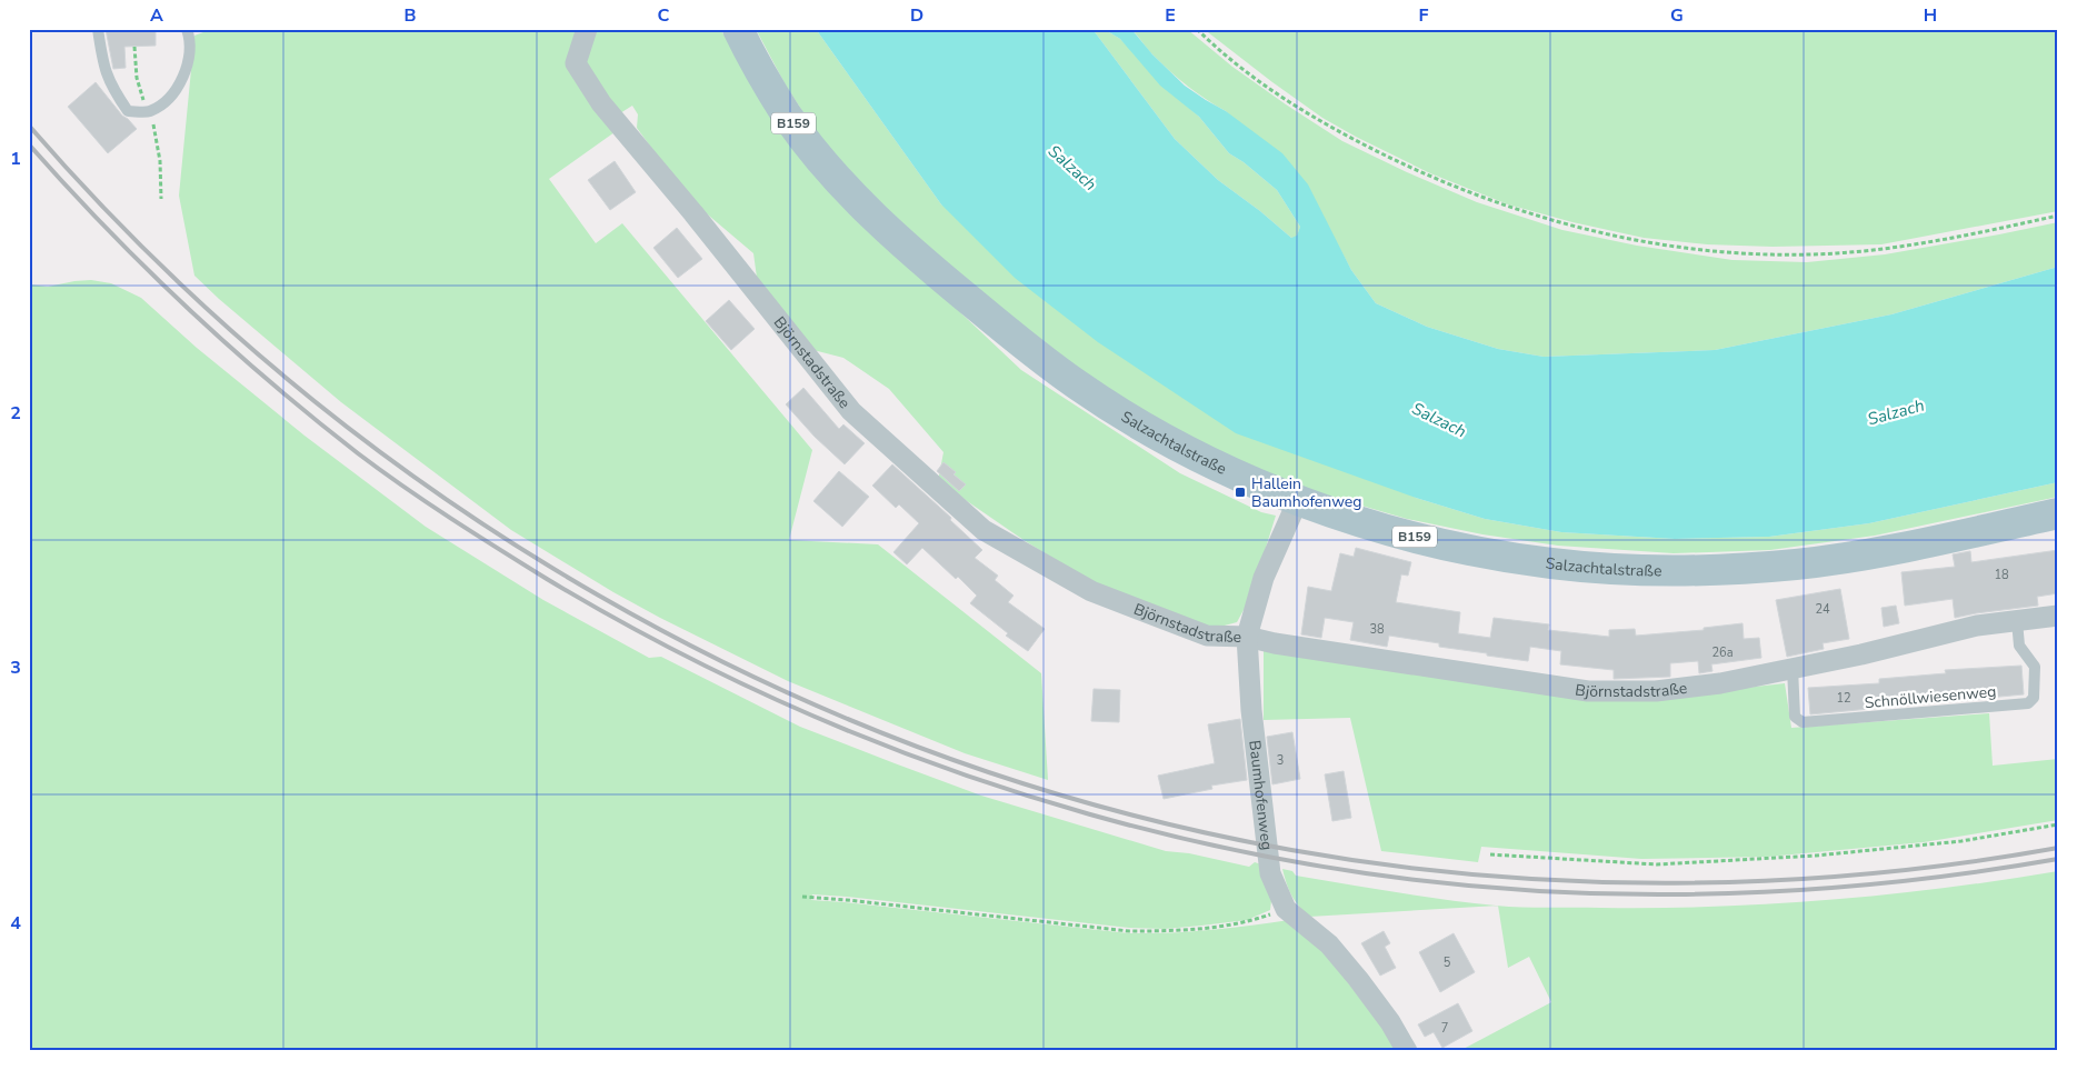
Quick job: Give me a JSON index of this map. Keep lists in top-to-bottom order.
{
  "streets": {
    "main road": ["B159", "Salzachtalstraße"],
    "street": ["Björnstadstraße", "Baumhofenweg"],
    "lane": ["Schnöllwiesenweg"]
  },
  "crossings": [
    ["Björnstadstraße", "Schnöllwiesenweg"],
    ["Björnstadstraße", "Baumhofenweg"],
    ["Salzachtalstraße", "Baumhofenweg"]
  ],
  "water": ["Salzach"],
  "places": {
    "transit": ["Hallein Baumhofenweg"]
  },
  "house_numbers": [
    "18",
    "24",
    "38",
    "26a",
    "12",
    "3",
    "5",
    "7"
  ],
  "grid": {
    "columns": [
      "A",
      "B",
      "C",
      "D",
      "E",
      "F",
      "G",
      "H"
    ],
    "rows": [
      "1",
      "2",
      "3",
      "4"
    ]
  }
}
